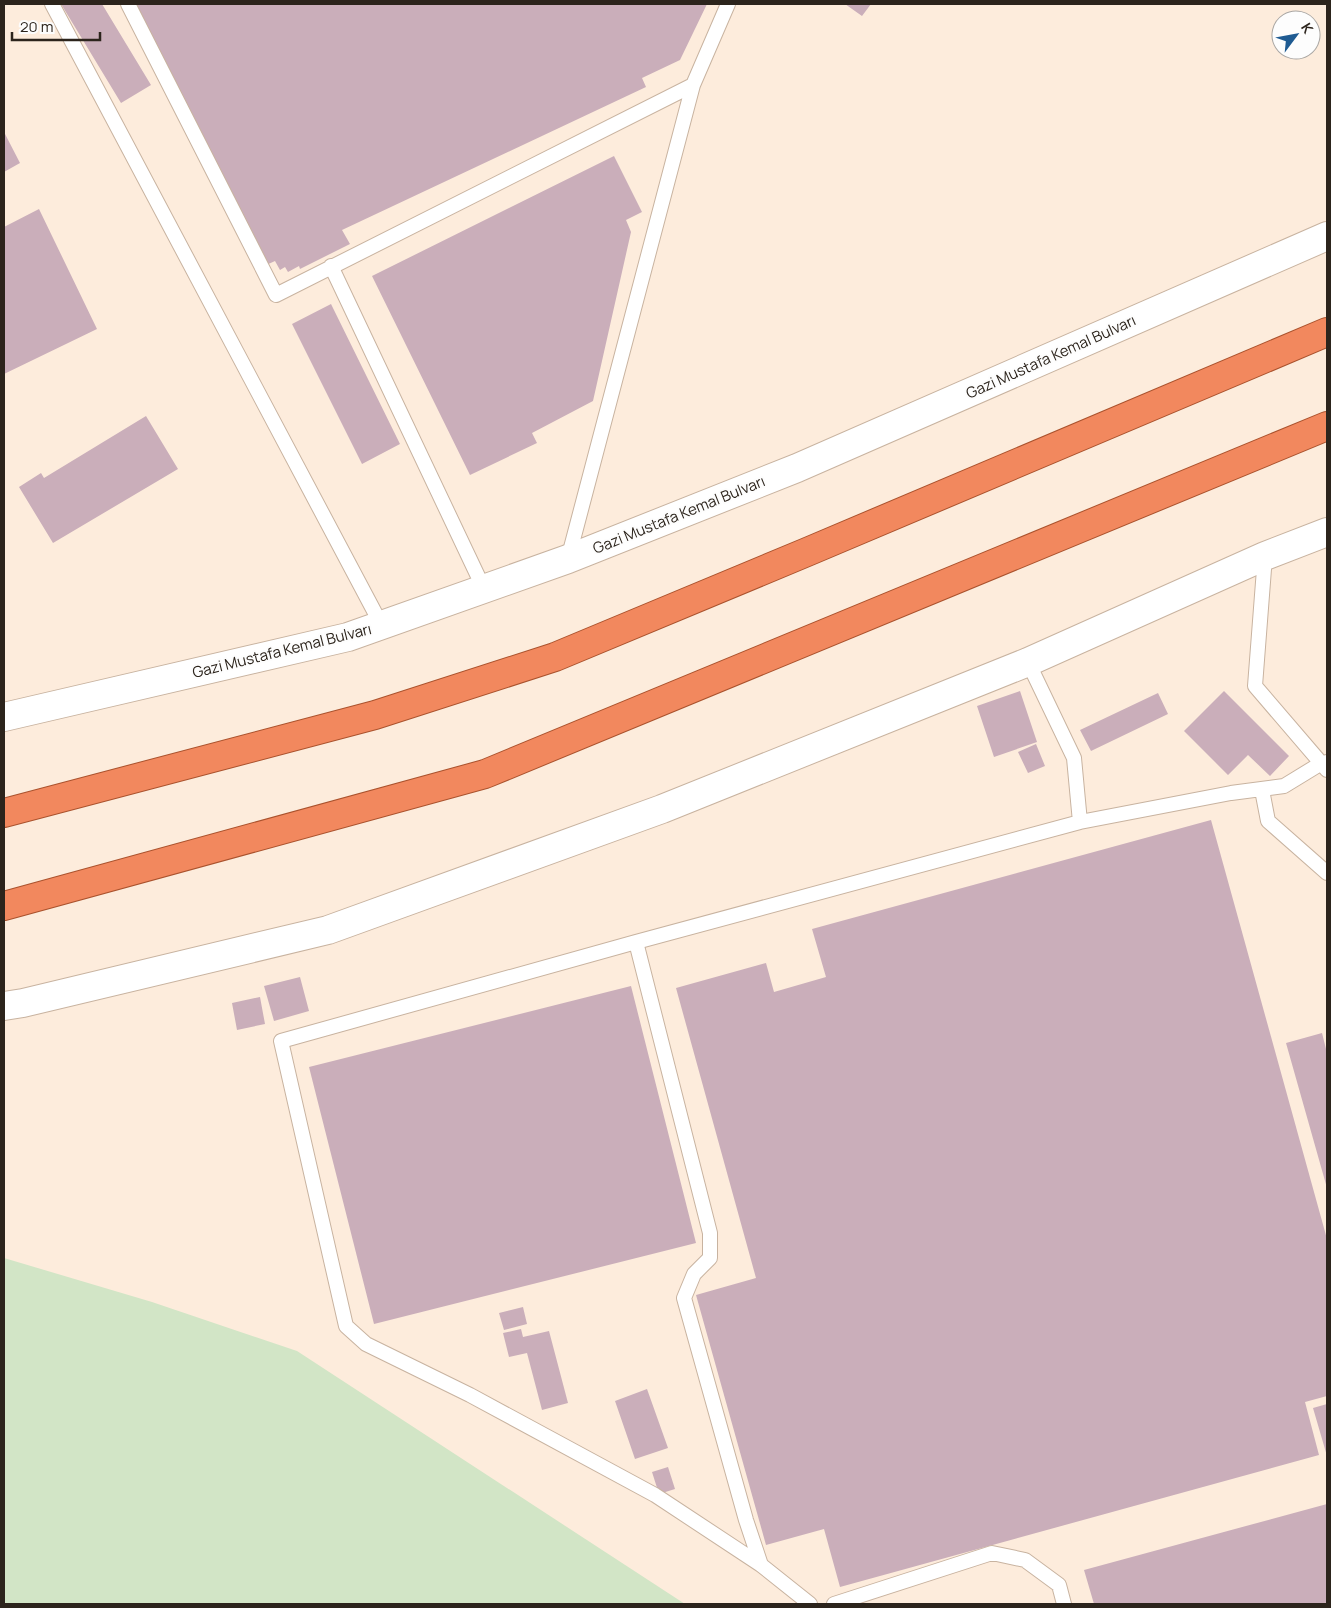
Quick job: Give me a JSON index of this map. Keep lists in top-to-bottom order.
{
  "streets": {
    "street": ["Gazi Mustafa Kemal Bulvarı"]
  },
  "scale_bar": "20 m",
  "north": "top right"
}
